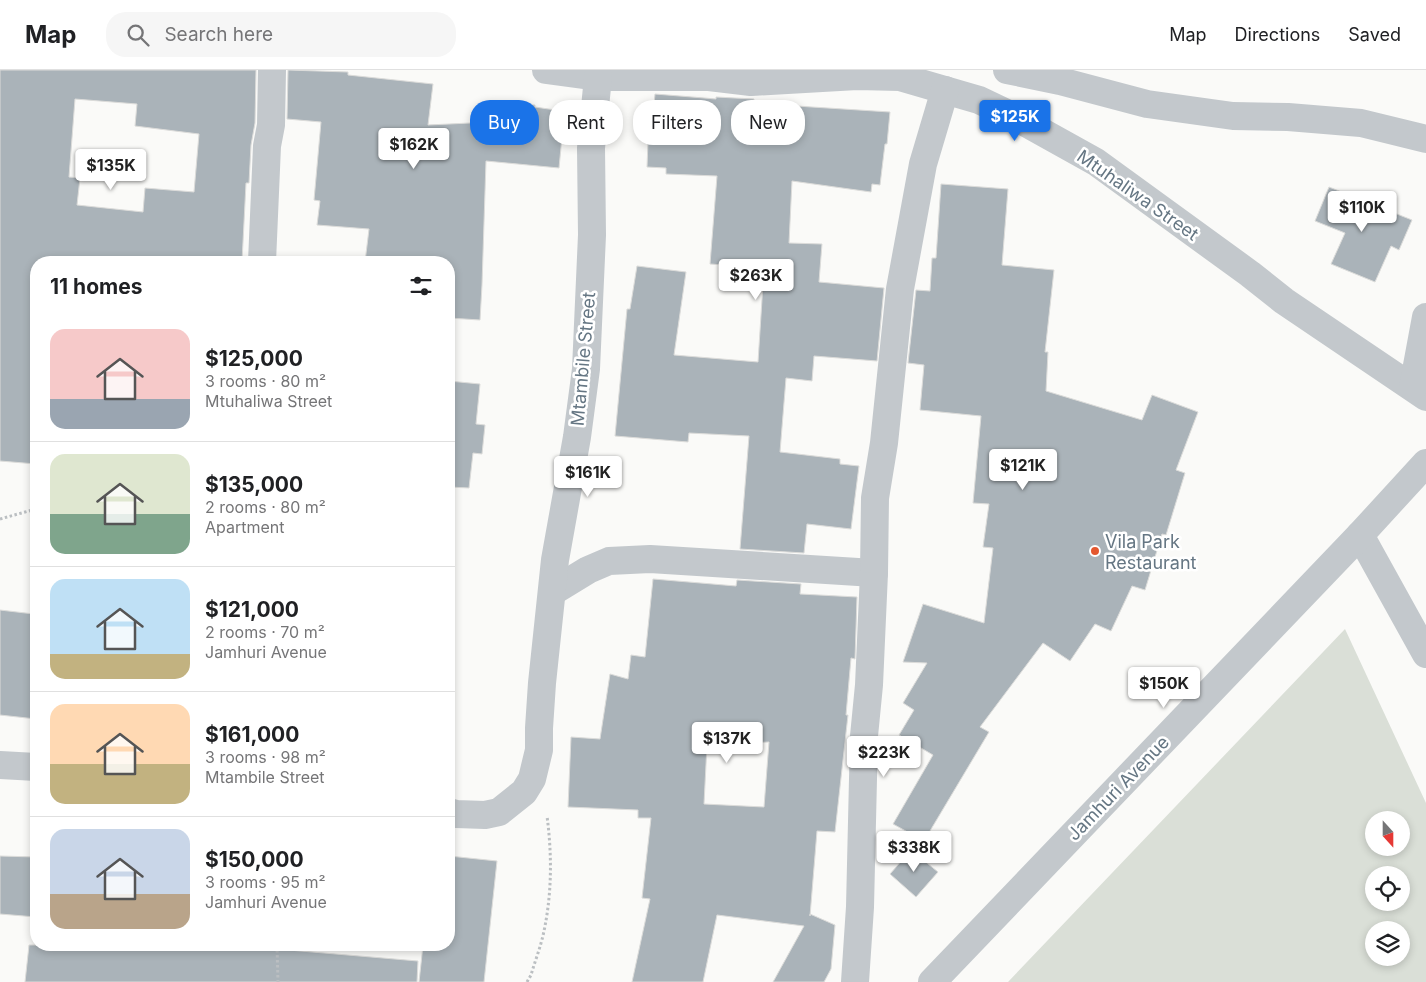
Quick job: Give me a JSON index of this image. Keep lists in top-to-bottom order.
{
  "streets": {
    "street": ["Mtuhaliwa Street", "Mtambile Street", "Jamhuri Avenue"]
  },
  "crossings": [
    ["Mtuhaliwa Street", "Mtambile Street"]
  ],
  "places": ["Vila Park Restaurant"],
  "north": "bottom",
  "page": {
    "header": "Map",
    "search": "Search here",
    "nav": ["Map", "Directions", "Saved"],
    "price": [
      "$125K",
      "$162K",
      "$135K",
      "$110K",
      "$263K",
      "$121K",
      "$161K",
      "$150K",
      "$137K",
      "$223K",
      "$338K"
    ],
    "chip": [
      "Buy",
      "Rent",
      "Filters",
      "New"
    ],
    "heading": "11 homes",
    "list": [
      {
        "name": "$125,000",
        "note": "3 rooms · 80 m² · Mtuhaliwa Street"
      },
      {
        "name": "$135,000",
        "note": "2 rooms · 80 m² · Apartment"
      },
      {
        "name": "$121,000",
        "note": "2 rooms · 70 m² · Jamhuri Avenue"
      },
      {
        "name": "$161,000",
        "note": "3 rooms · 98 m² · Mtambile Street"
      },
      {
        "name": "$150,000",
        "note": "3 rooms · 95 m² · Jamhuri Avenue"
      }
    ]
  }
}
